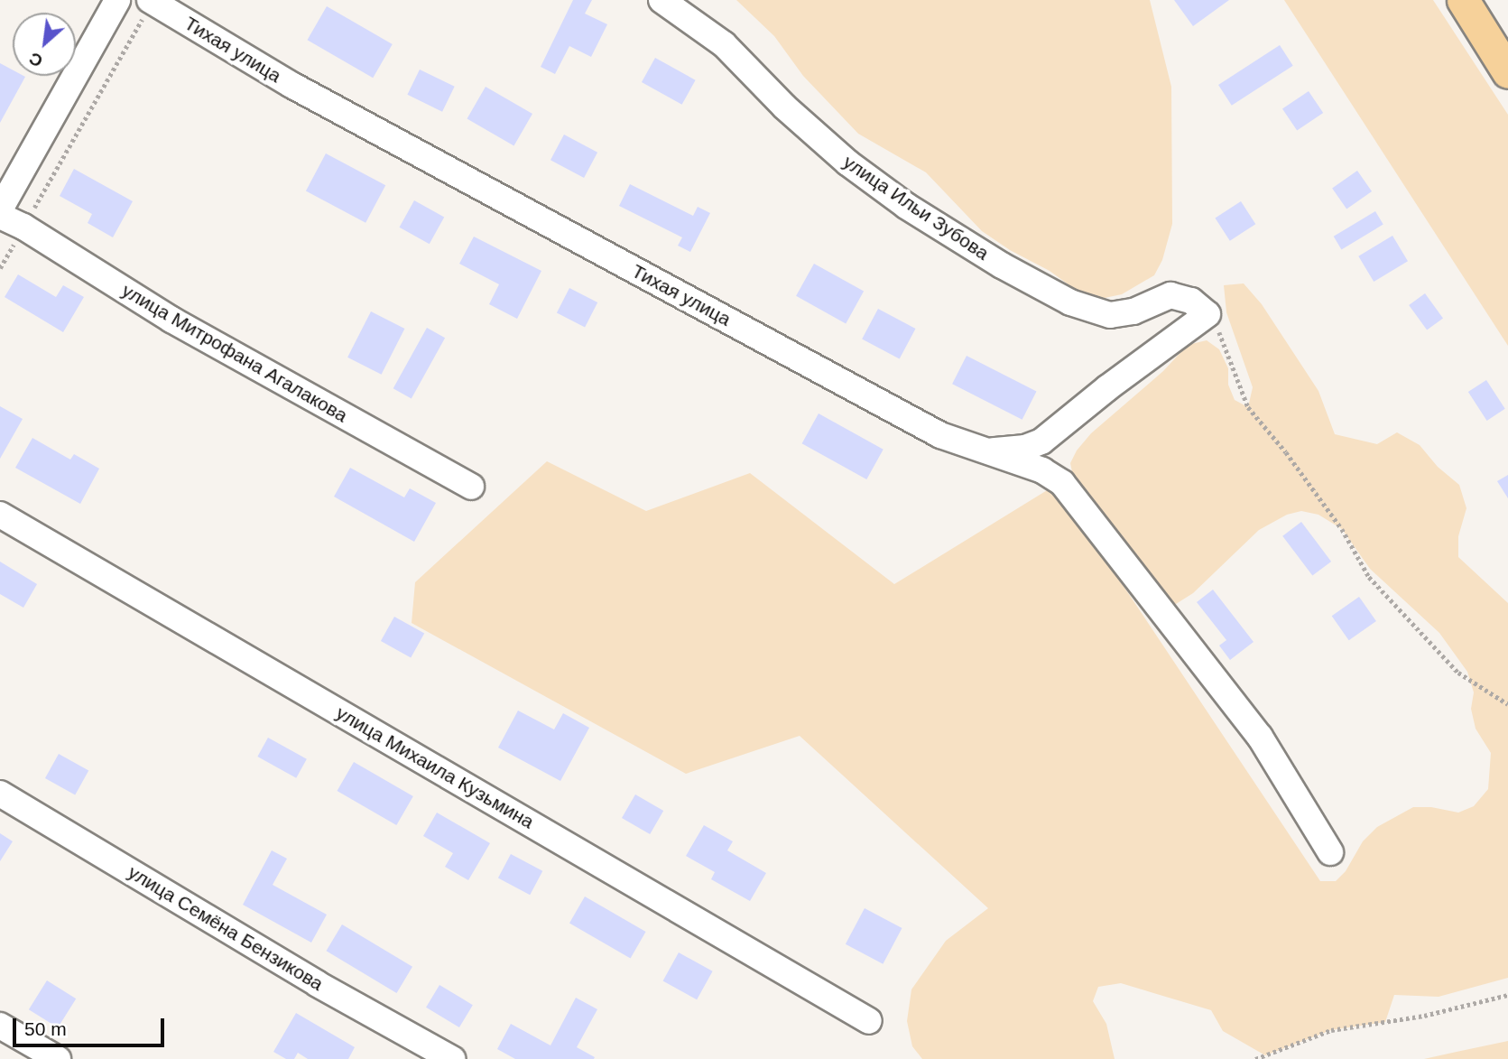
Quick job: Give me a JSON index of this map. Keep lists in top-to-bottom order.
{
  "streets": {
    "street": [
      "Тихая улица",
      "улица Ильи Зубова",
      "улица Митрофана Агалакова",
      "улица Михаила Кузьмина",
      "улица Семёна Бензикова"
    ]
  },
  "crossings": [
    ["Тихая улица", "улица Ильи Зубова"]
  ],
  "scale_bar": "50 m",
  "north": "bottom left"
}
